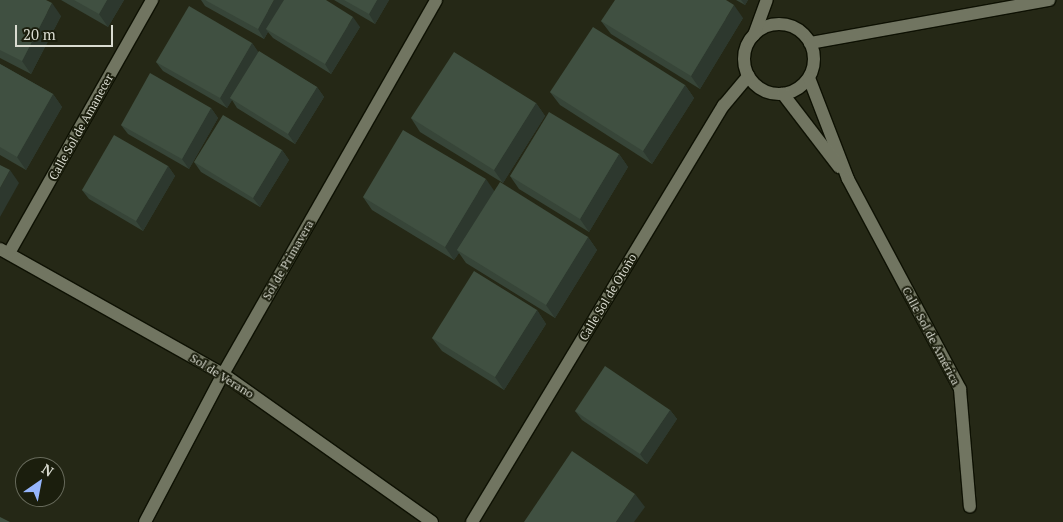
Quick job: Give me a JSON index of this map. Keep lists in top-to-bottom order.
{
  "streets": {
    "street": [
      "Calle Sol de Amanecer",
      "Sol de Primavera",
      "Calle Sol de Otoño",
      "Calle Sol de América",
      "Sol de Verano"
    ]
  },
  "crossings": [
    ["Calle Sol de Amanecer", "Sol de Verano"],
    ["Sol de Primavera", "Sol de Verano"],
    ["Calle Sol de Otoño", "Calle Sol de América"]
  ],
  "scale_bar": "20 m",
  "north": "top right"
}
